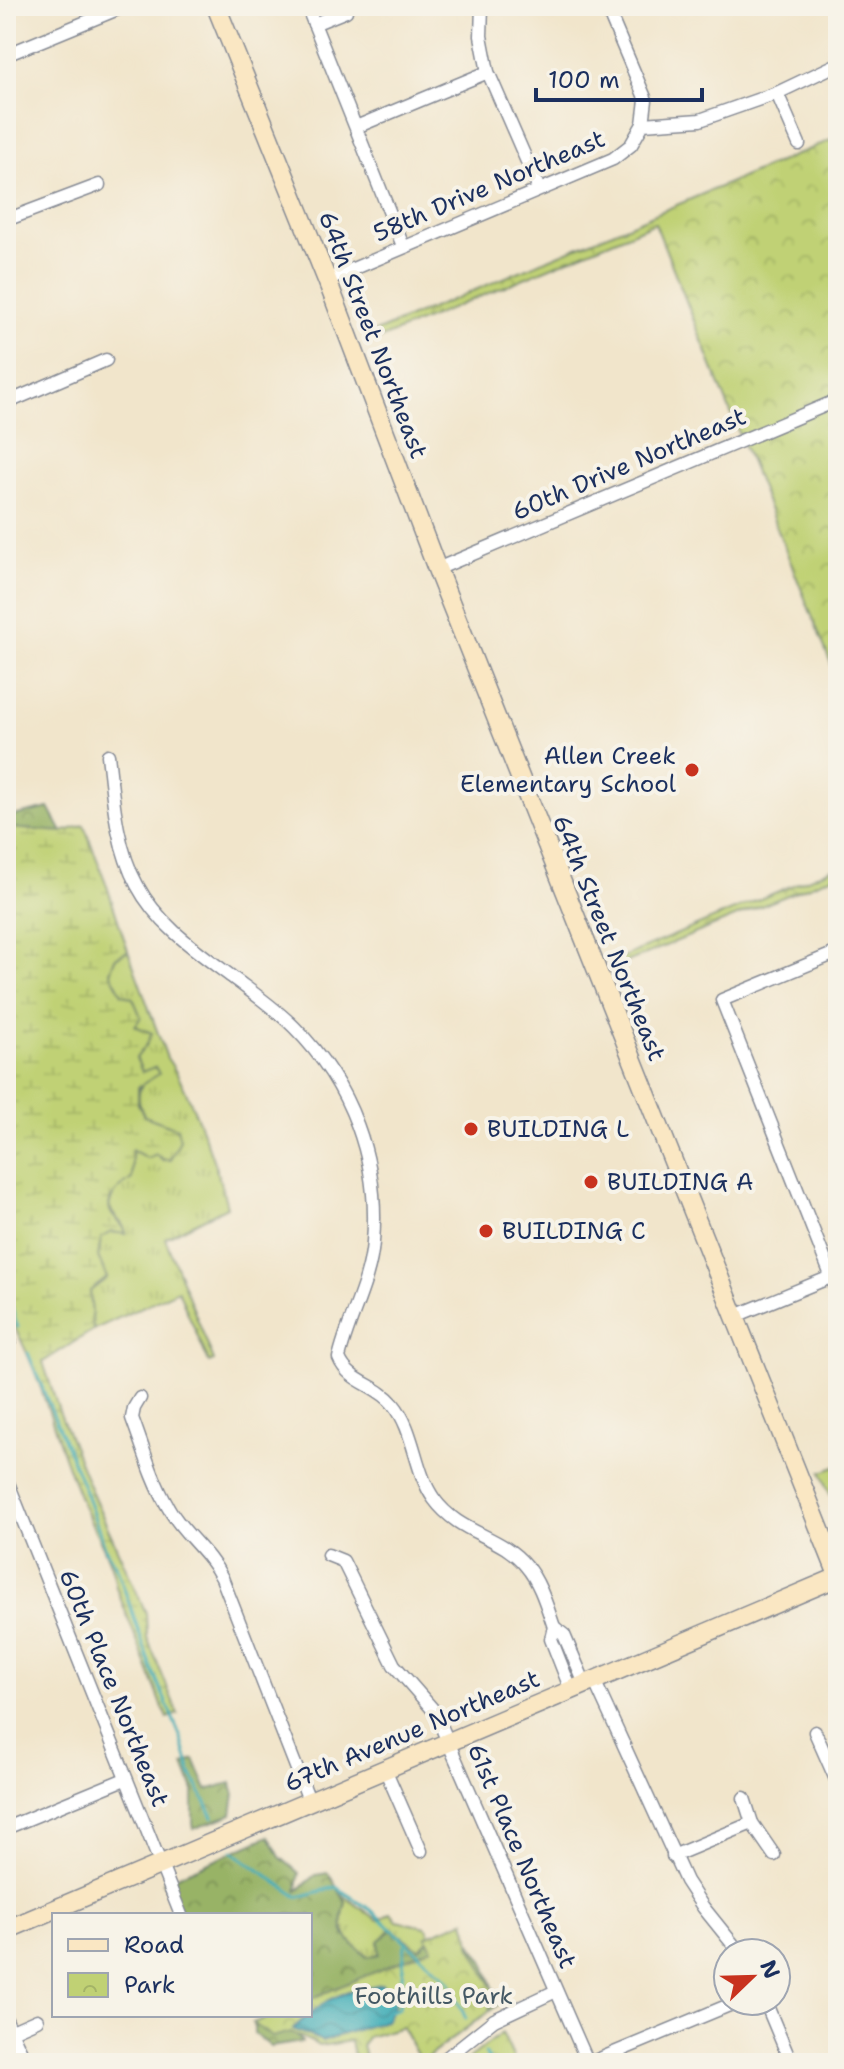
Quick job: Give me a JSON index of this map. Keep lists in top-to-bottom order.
{
  "streets": {
    "main road": ["64th Street Northeast", "67th Avenue Northeast"],
    "street": [
      "58th Drive Northeast",
      "60th Drive Northeast",
      "60th Place Northeast",
      "61st Place Northeast"
    ]
  },
  "crossings": [
    ["58th Drive Northeast", "64th Street Northeast"],
    ["64th Street Northeast", "60th Drive Northeast"],
    ["64th Street Northeast", "67th Avenue Northeast"],
    ["60th Place Northeast", "67th Avenue Northeast"],
    ["67th Avenue Northeast", "61st Place Northeast"]
  ],
  "parks": ["Foothills Park"],
  "places": [
    "Allen Creek Elementary School",
    "BUILDING L",
    "BUILDING A",
    "BUILDING C"
  ],
  "legend": ["Road", "Park"],
  "scale_bar": "100 m",
  "north": "top right"
}
